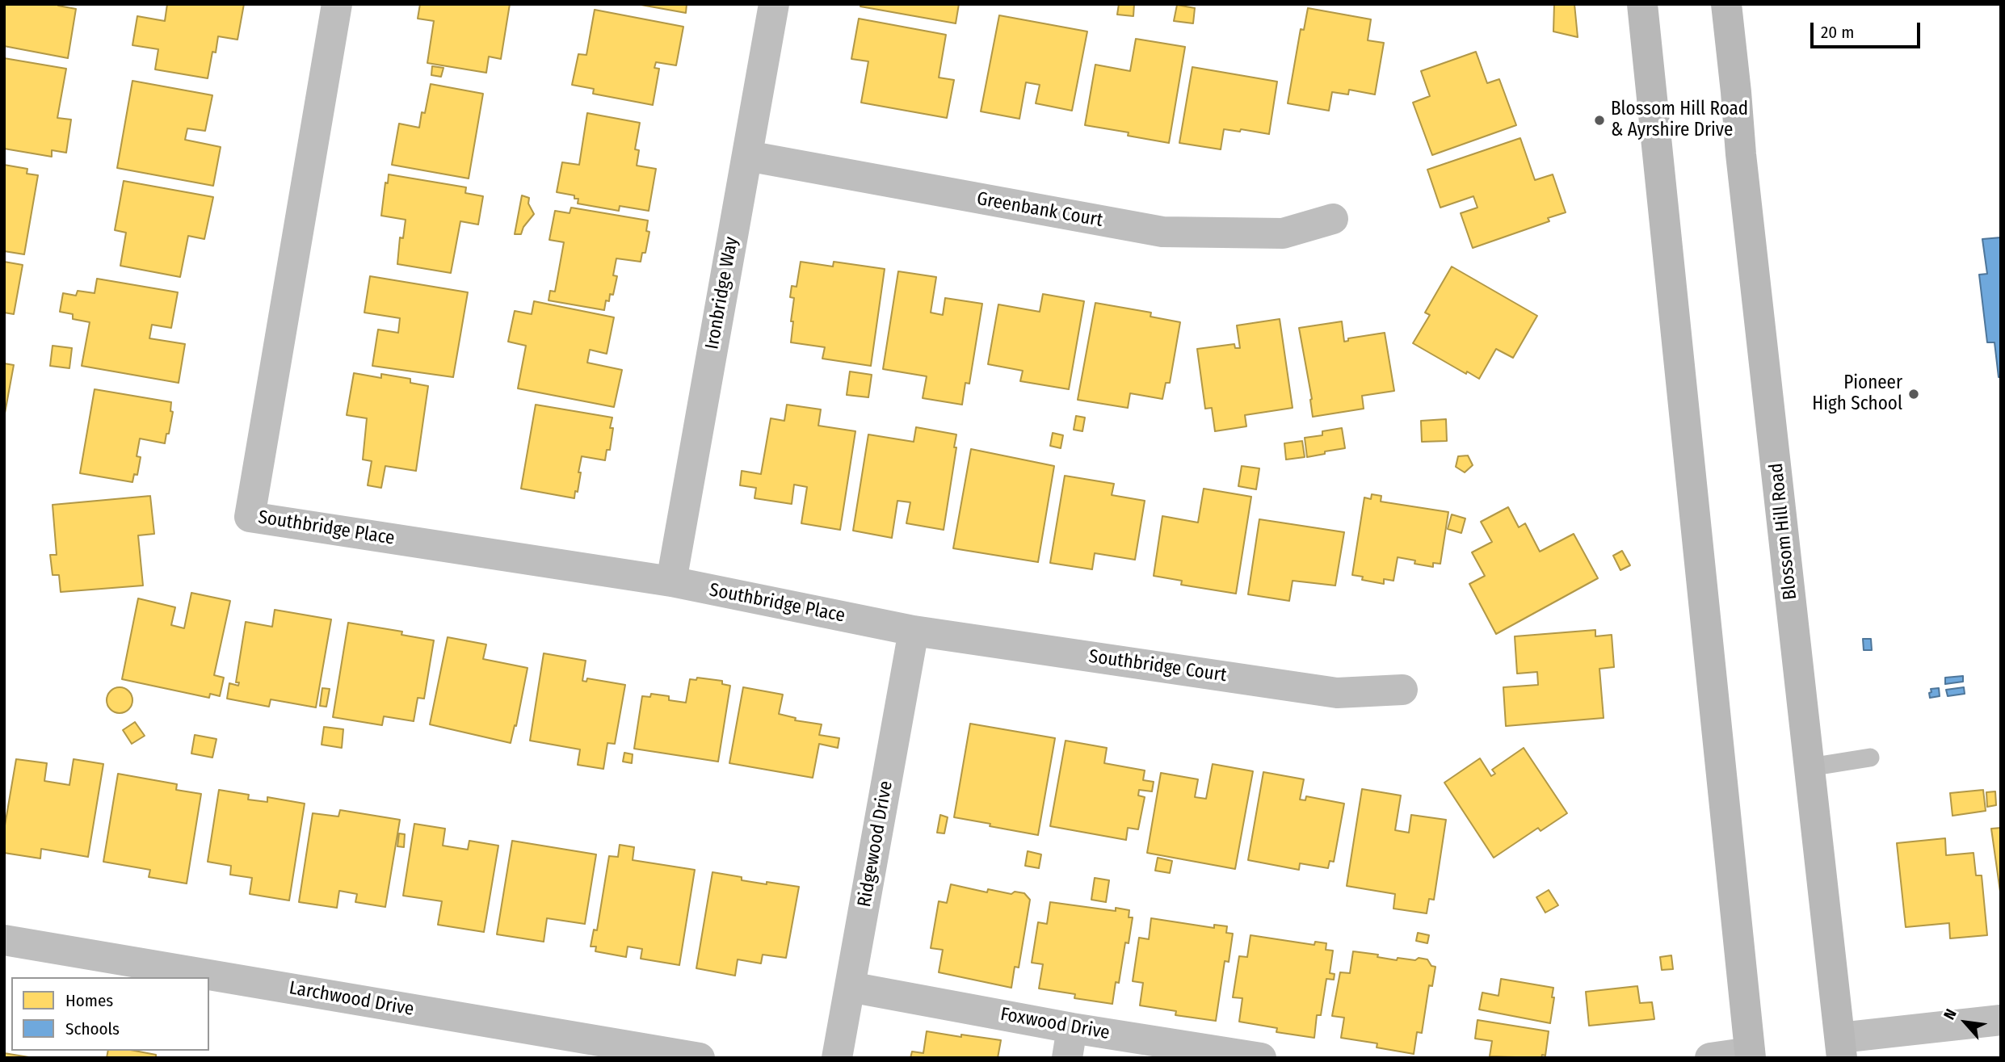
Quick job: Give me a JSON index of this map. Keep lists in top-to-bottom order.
{
  "streets": {
    "main road": ["Blossom Hill Road"],
    "street": [
      "Greenbank Court",
      "Ironbridge Way",
      "Southbridge Place",
      "Southbridge Court",
      "Ridgewood Drive",
      "Larchwood Drive",
      "Foxwood Drive"
    ]
  },
  "crossings": [
    ["Greenbank Court", "Ironbridge Way"],
    ["Ironbridge Way", "Southbridge Place"],
    ["Southbridge Place", "Southbridge Court"],
    ["Southbridge Place", "Ridgewood Drive"],
    ["Southbridge Court", "Ridgewood Drive"],
    ["Ridgewood Drive", "Foxwood Drive"]
  ],
  "places": ["Blossom Hill Road & Ayrshire Drive", "Pioneer High School"],
  "legend": ["Homes", "Schools"],
  "scale_bar": "20 m",
  "north": "top left"
}
